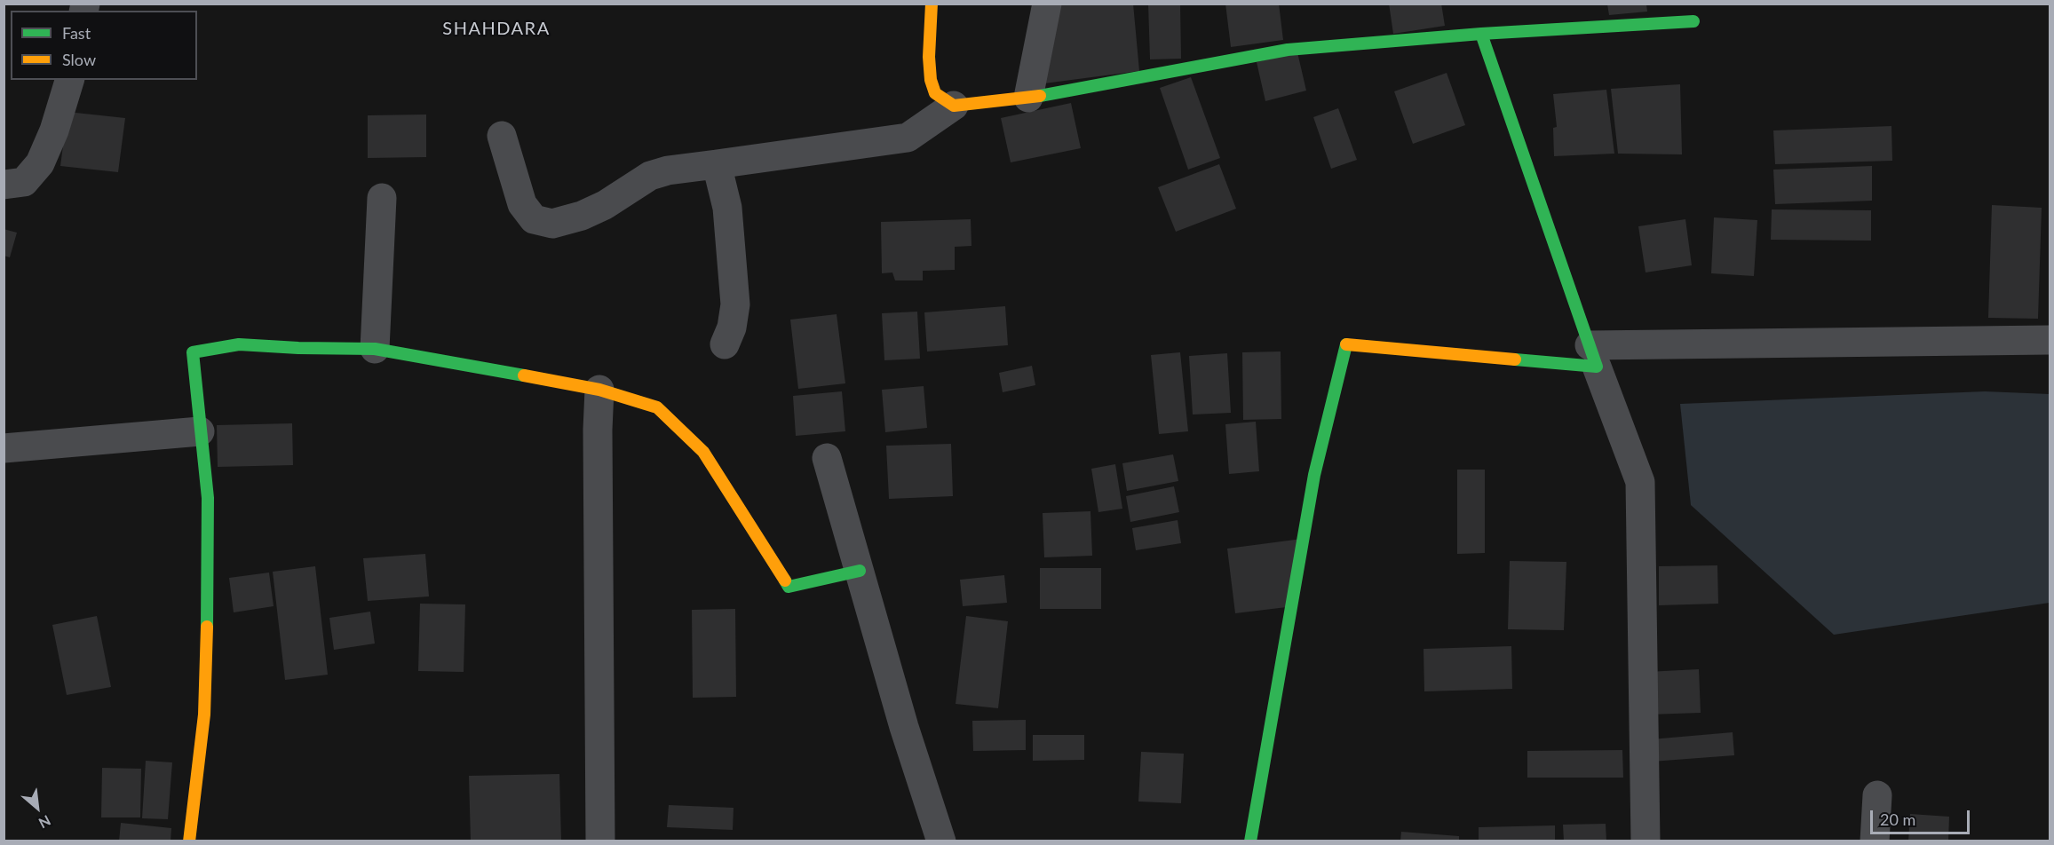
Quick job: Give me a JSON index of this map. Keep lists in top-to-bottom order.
{
  "districts": ["SHAHDARA"],
  "legend": ["Fast", "Slow"],
  "scale_bar": "20 m",
  "north": "bottom right"
}
